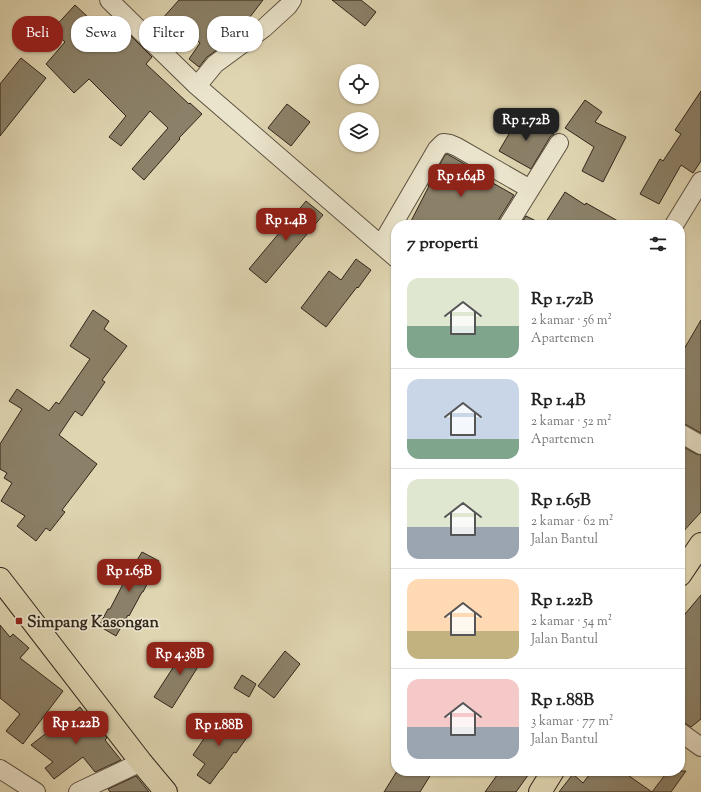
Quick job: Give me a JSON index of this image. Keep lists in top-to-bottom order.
{
  "places": {
    "transit": ["Simpang Kasongan"]
  },
  "page": {
    "chip": [
      "Beli",
      "Sewa",
      "Filter",
      "Baru"
    ],
    "price": [
      "Rp 1.72B",
      "Rp 1.64B",
      "Rp 1.4B",
      "Rp 1.65B",
      "Rp 4.38B",
      "Rp 1.22B",
      "Rp 1.88B"
    ],
    "heading": "7 properti",
    "list": [
      {
        "name": "Rp 1.72B",
        "note": "2 kamar · 56 m² · Apartemen"
      },
      {
        "name": "Rp 1.4B",
        "note": "2 kamar · 52 m² · Apartemen"
      },
      {
        "name": "Rp 1.65B",
        "note": "2 kamar · 62 m² · Jalan Bantul"
      },
      {
        "name": "Rp 1.22B",
        "note": "2 kamar · 54 m² · Jalan Bantul"
      },
      {
        "name": "Rp 1.88B",
        "note": "3 kamar · 77 m² · Jalan Bantul"
      }
    ]
  }
}
